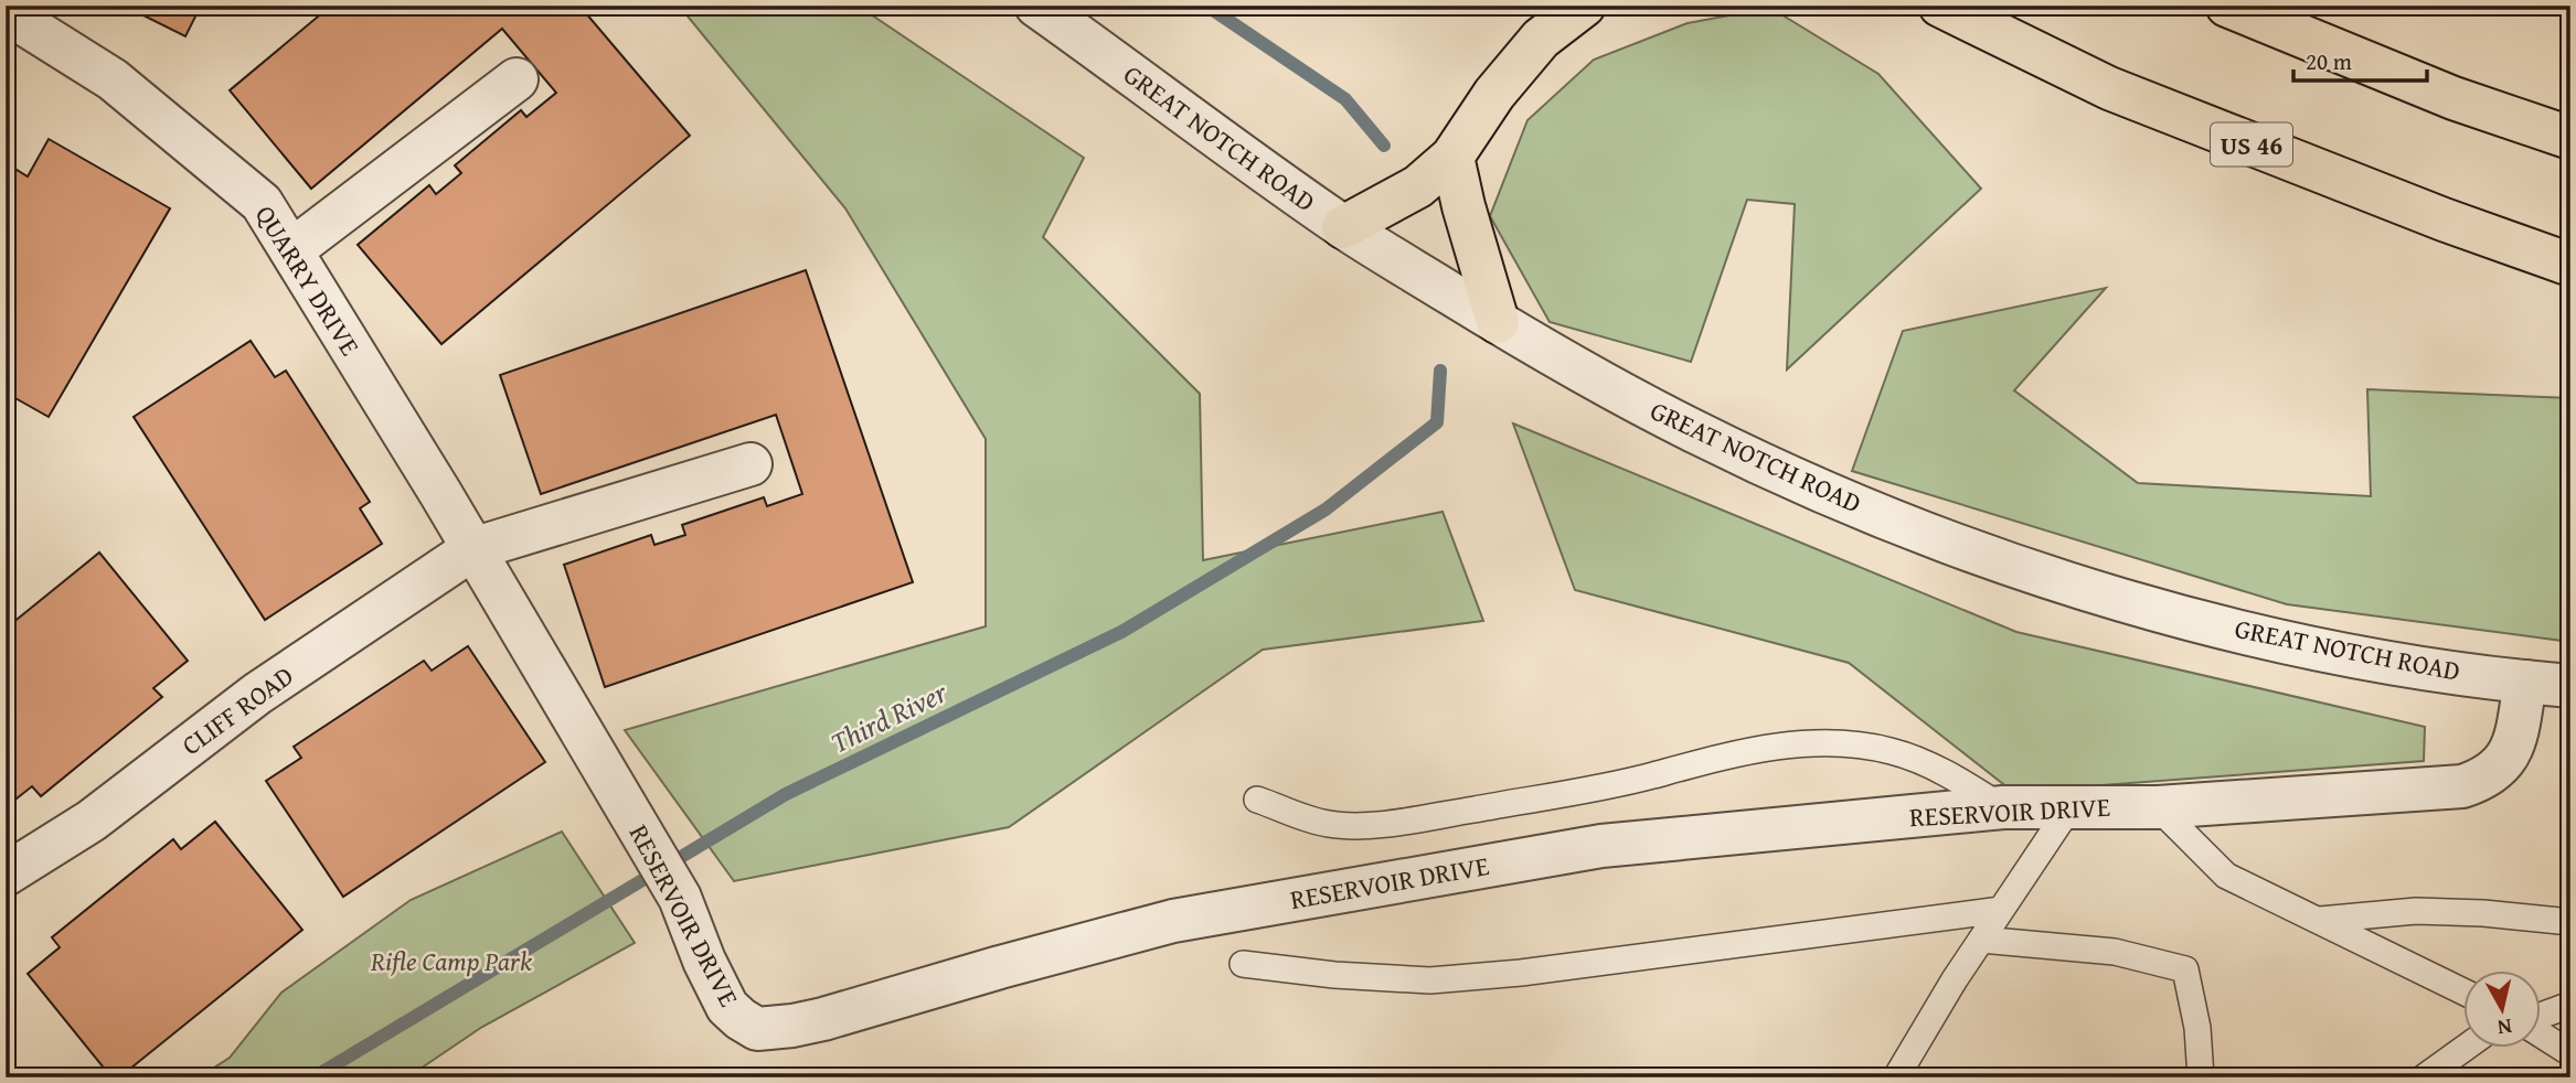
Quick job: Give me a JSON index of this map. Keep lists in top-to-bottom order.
{
  "streets": {
    "highway": ["US 46"],
    "street": [
      "GREAT NOTCH ROAD",
      "QUARRY DRIVE",
      "CLIFF ROAD",
      "RESERVOIR DRIVE"
    ]
  },
  "crossings": [
    ["GREAT NOTCH ROAD", "RESERVOIR DRIVE"],
    ["QUARRY DRIVE", "CLIFF ROAD"],
    ["QUARRY DRIVE", "RESERVOIR DRIVE"],
    ["CLIFF ROAD", "RESERVOIR DRIVE"]
  ],
  "water": ["Third River"],
  "parks": ["Rifle Camp Park"],
  "scale_bar": "20 m",
  "north": "bottom"
}
